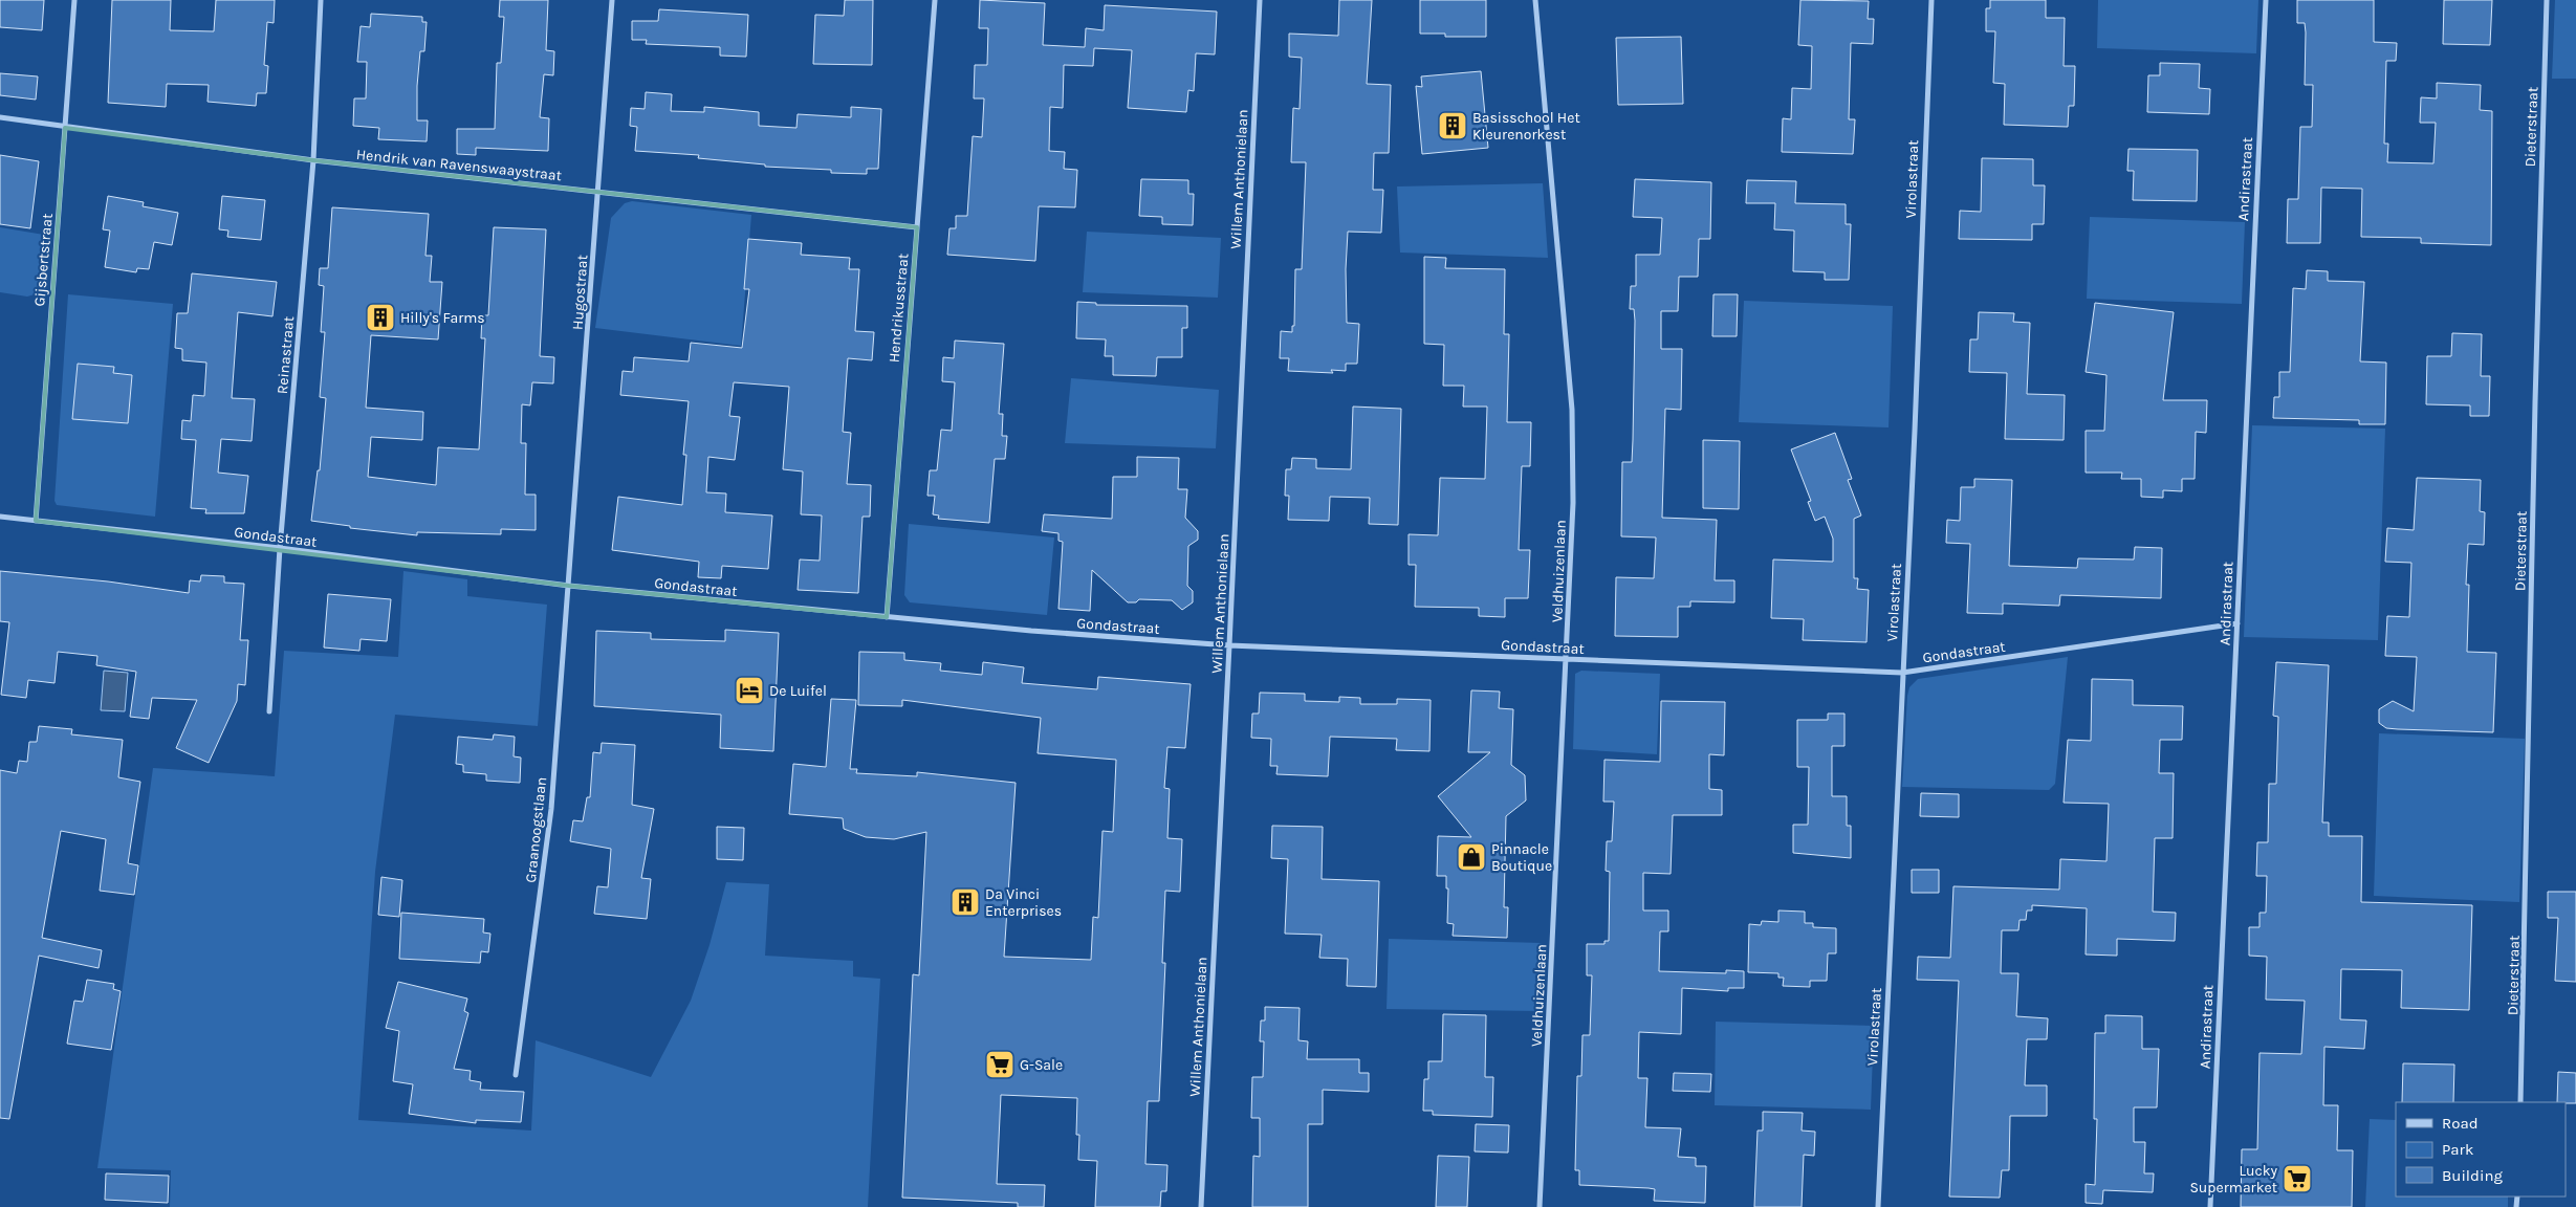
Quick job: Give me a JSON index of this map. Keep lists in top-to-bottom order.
{
  "streets": {
    "street": [
      "Dieterstraat",
      "Hendrik van Ravenswaaystraat",
      "Willem Anthonielaan",
      "Virolastraat",
      "Andirastraat",
      "Gijsbertstraat",
      "Hugostraat",
      "Hendrikusstraat",
      "Reinastraat",
      "Gondastraat",
      "Veldhuizenlaan",
      "Graanoogstlaan"
    ]
  },
  "crossings": [
    ["Hendrik van Ravenswaaystraat", "Gijsbertstraat"],
    ["Hendrik van Ravenswaaystraat", "Hugostraat"],
    ["Hendrik van Ravenswaaystraat", "Hendrikusstraat"],
    ["Hendrik van Ravenswaaystraat", "Reinastraat"],
    ["Willem Anthonielaan", "Gondastraat"],
    ["Virolastraat", "Gondastraat"],
    ["Andirastraat", "Gondastraat"],
    ["Gijsbertstraat", "Gondastraat"],
    ["Hugostraat", "Gondastraat"],
    ["Hugostraat", "Graanoogstlaan"],
    ["Hendrikusstraat", "Gondastraat"],
    ["Reinastraat", "Gondastraat"],
    ["Gondastraat", "Veldhuizenlaan"],
    ["Gondastraat", "Graanoogstlaan"]
  ],
  "places": {
    "building": ["Basisschool Het Kleurenorkest", "Hilly's Farms", "Da Vinci Enterprises"],
    "hotel": ["De Luifel"],
    "shop": ["Pinnacle Boutique"],
    "supermarket": ["G-Sale", "Lucky Supermarket"]
  },
  "legend": ["Road", "Park", "Building"]
}
